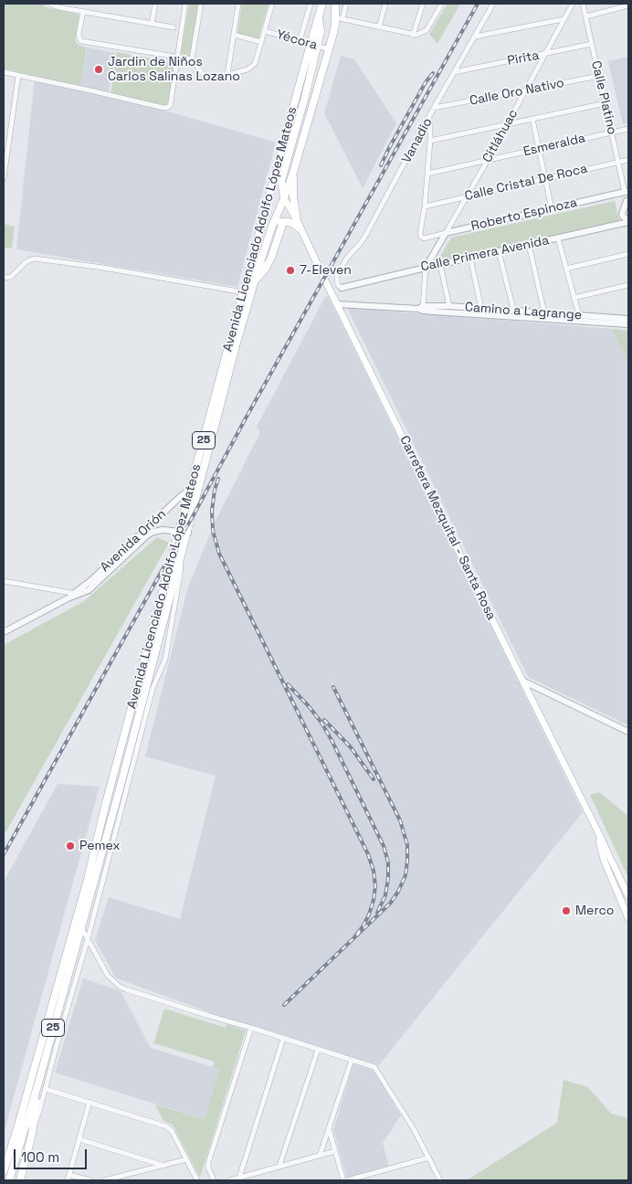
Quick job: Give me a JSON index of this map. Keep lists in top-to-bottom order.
{
  "streets": {
    "main road": ["Avenida Licenciado Adolfo López Mateos", "25", "Carretera Mezquital - Santa Rosa"],
    "street": [
      "Yécora",
      "Pirita",
      "Calle Oro Nativo",
      "Calle Platino",
      "Citláhuac",
      "Vanadio",
      "Esmeralda",
      "Calle Cristal De Roca",
      "Roberto Espinoza",
      "Calle Primera Avenida",
      "Camino a Lagrange",
      "Avenida Orión"
    ]
  },
  "crossings": [
    ["Yécora", "Avenida Licenciado Adolfo López Mateos"],
    ["Pirita", "Calle Platino"],
    ["Pirita", "Citláhuac"],
    ["Pirita", "Vanadio"],
    ["Calle Oro Nativo", "Calle Platino"],
    ["Calle Oro Nativo", "Citláhuac"],
    ["Calle Oro Nativo", "Vanadio"],
    ["Calle Platino", "Esmeralda"],
    ["Calle Platino", "Calle Cristal De Roca"],
    ["Calle Platino", "Roberto Espinoza"],
    ["Citláhuac", "Esmeralda"],
    ["Citláhuac", "Calle Cristal De Roca"],
    ["Citláhuac", "Roberto Espinoza"],
    ["Citláhuac", "Calle Primera Avenida"],
    ["Vanadio", "Calle Primera Avenida"],
    ["Calle Cristal De Roca", "Roberto Espinoza"],
    ["Avenida Licenciado Adolfo López Mateos", "25"],
    ["Avenida Licenciado Adolfo López Mateos", "Carretera Mezquital - Santa Rosa"],
    ["Avenida Licenciado Adolfo López Mateos", "Avenida Orión"],
    ["Camino a Lagrange", "Carretera Mezquital - Santa Rosa"]
  ],
  "places": [
    "Jardin de Niños Carlos Salinas Lozano",
    "7-Eleven",
    "Pemex",
    "Merco"
  ],
  "scale_bar": "100 m"
}
